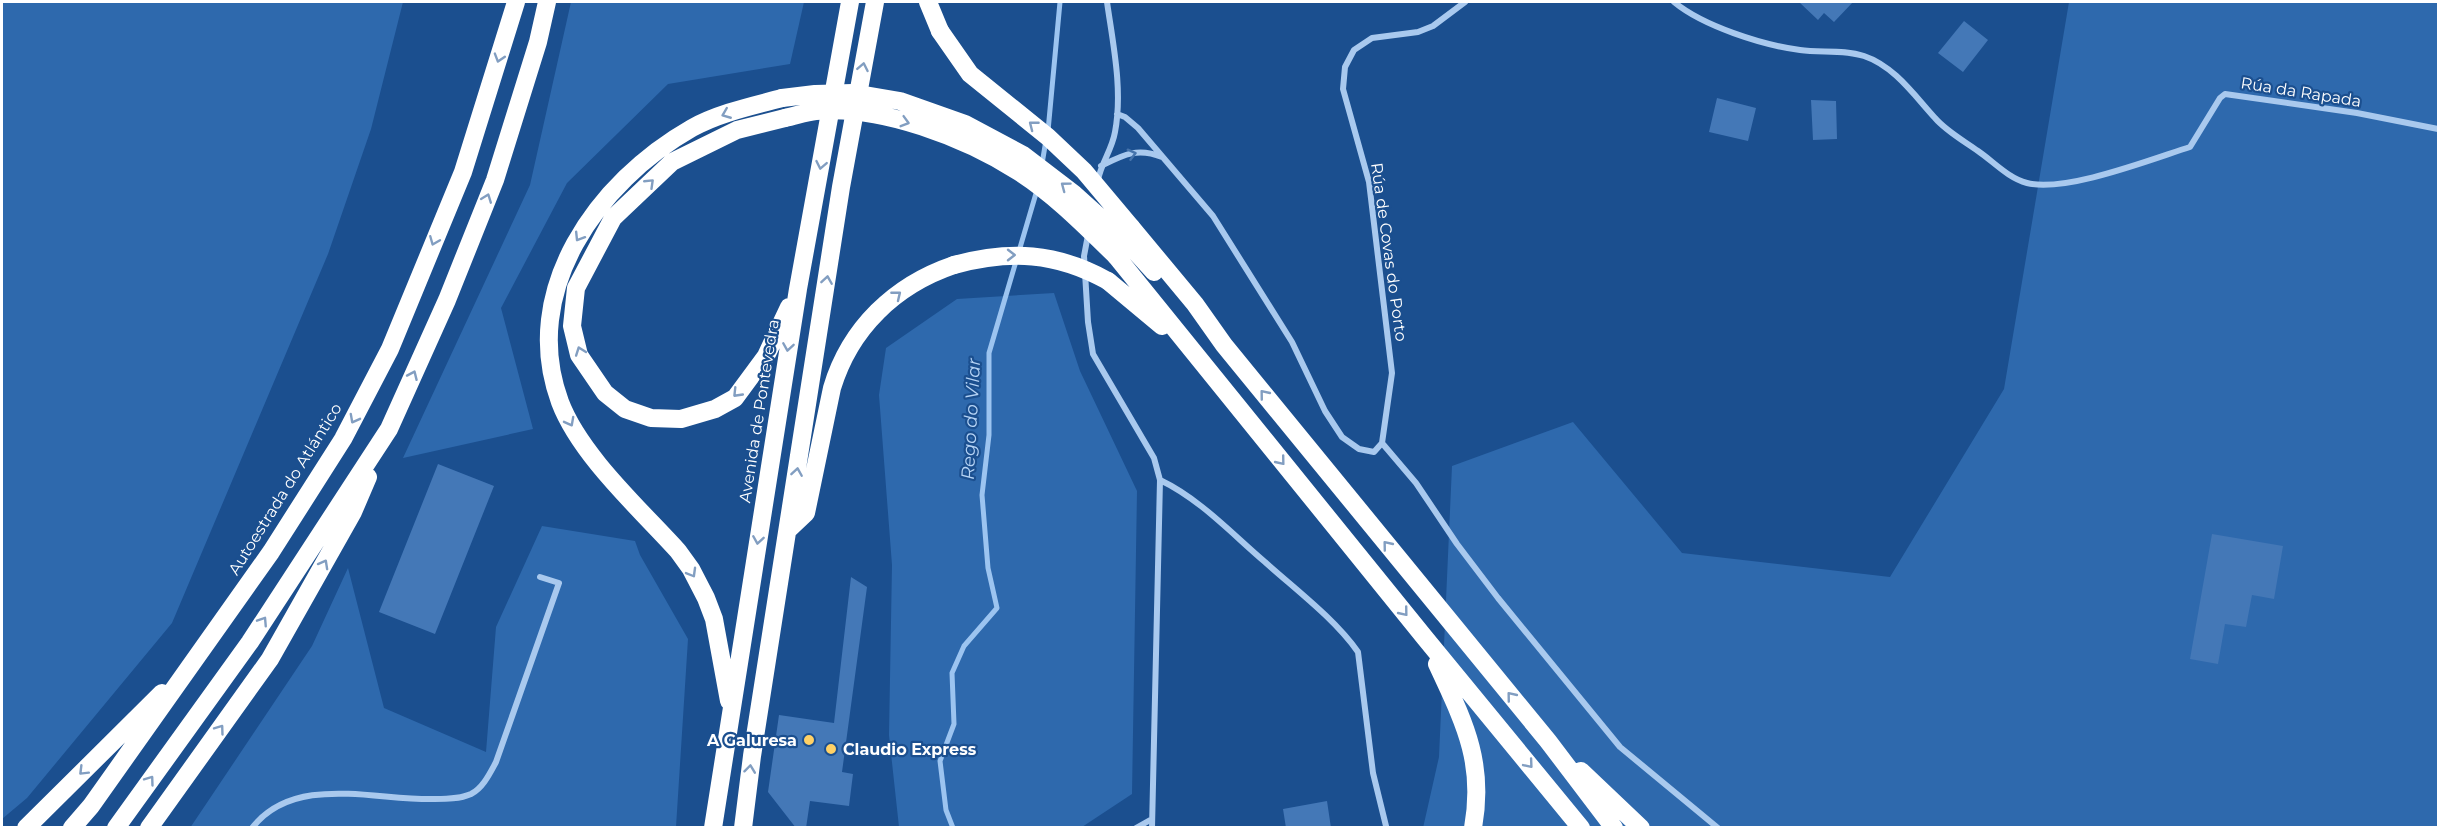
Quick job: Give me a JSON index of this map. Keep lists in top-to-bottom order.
{
  "streets": {
    "highway": ["Avenida de Pontevedra", "Autoestrada do Atlántico"],
    "street": ["Rúa da Rapada", "Rúa de Covas do Porto"]
  },
  "water": ["Rego do Vilar"],
  "places": ["A Galuresa", "Claudio Express"]
}
